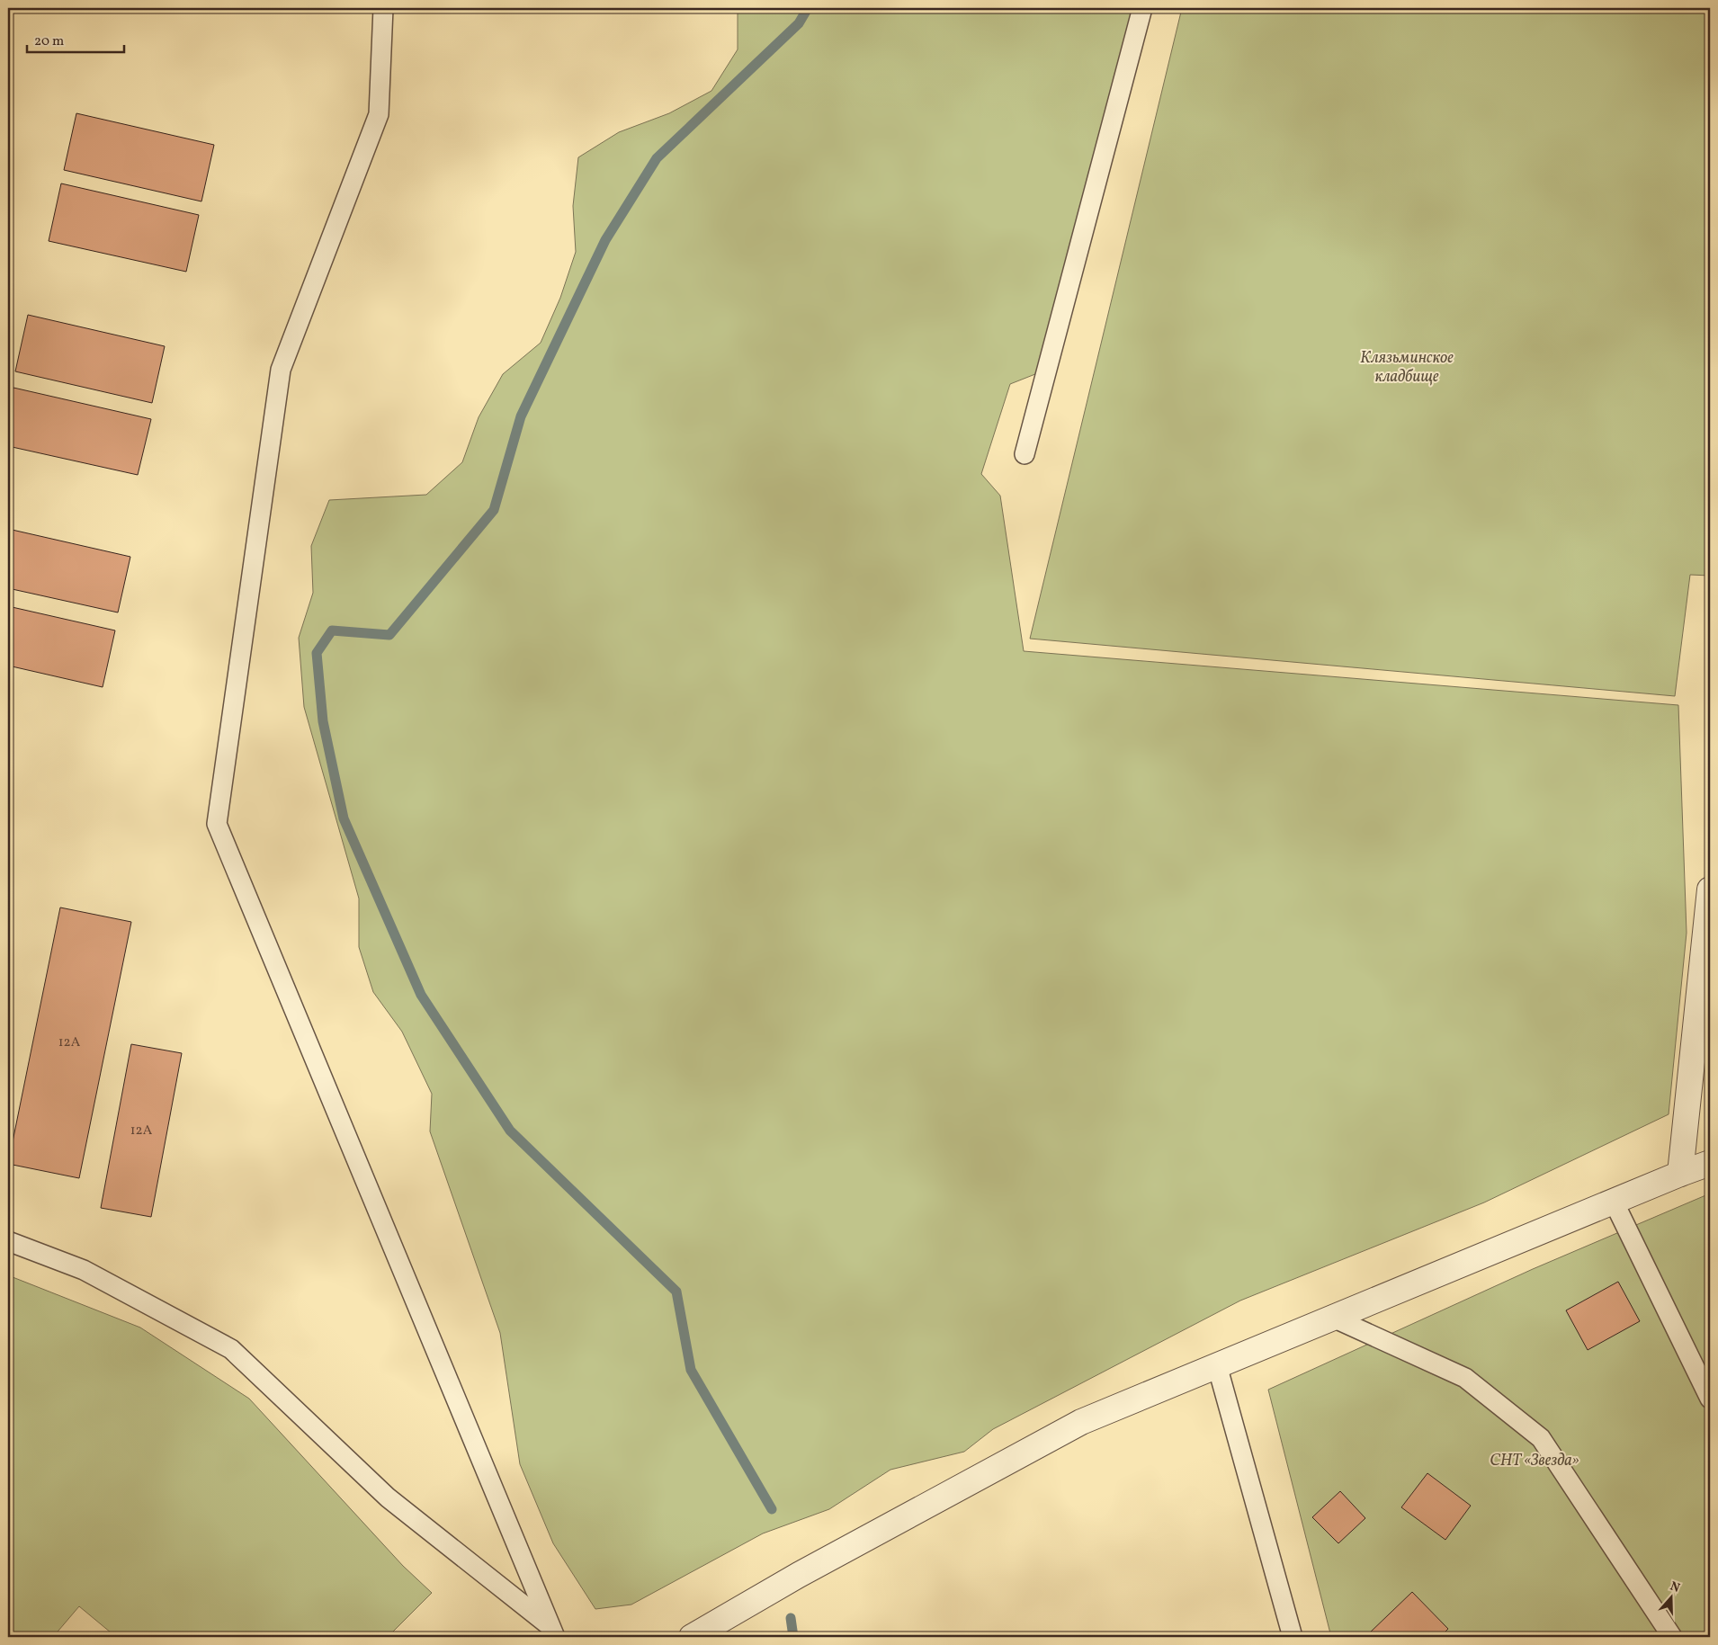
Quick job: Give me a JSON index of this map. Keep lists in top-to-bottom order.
{
  "parks": ["Клязьминское кладбище", "СНТ «Звезда»"],
  "house_numbers": ["12А", "12А"],
  "scale_bar": "20 m",
  "north": "top"
}
